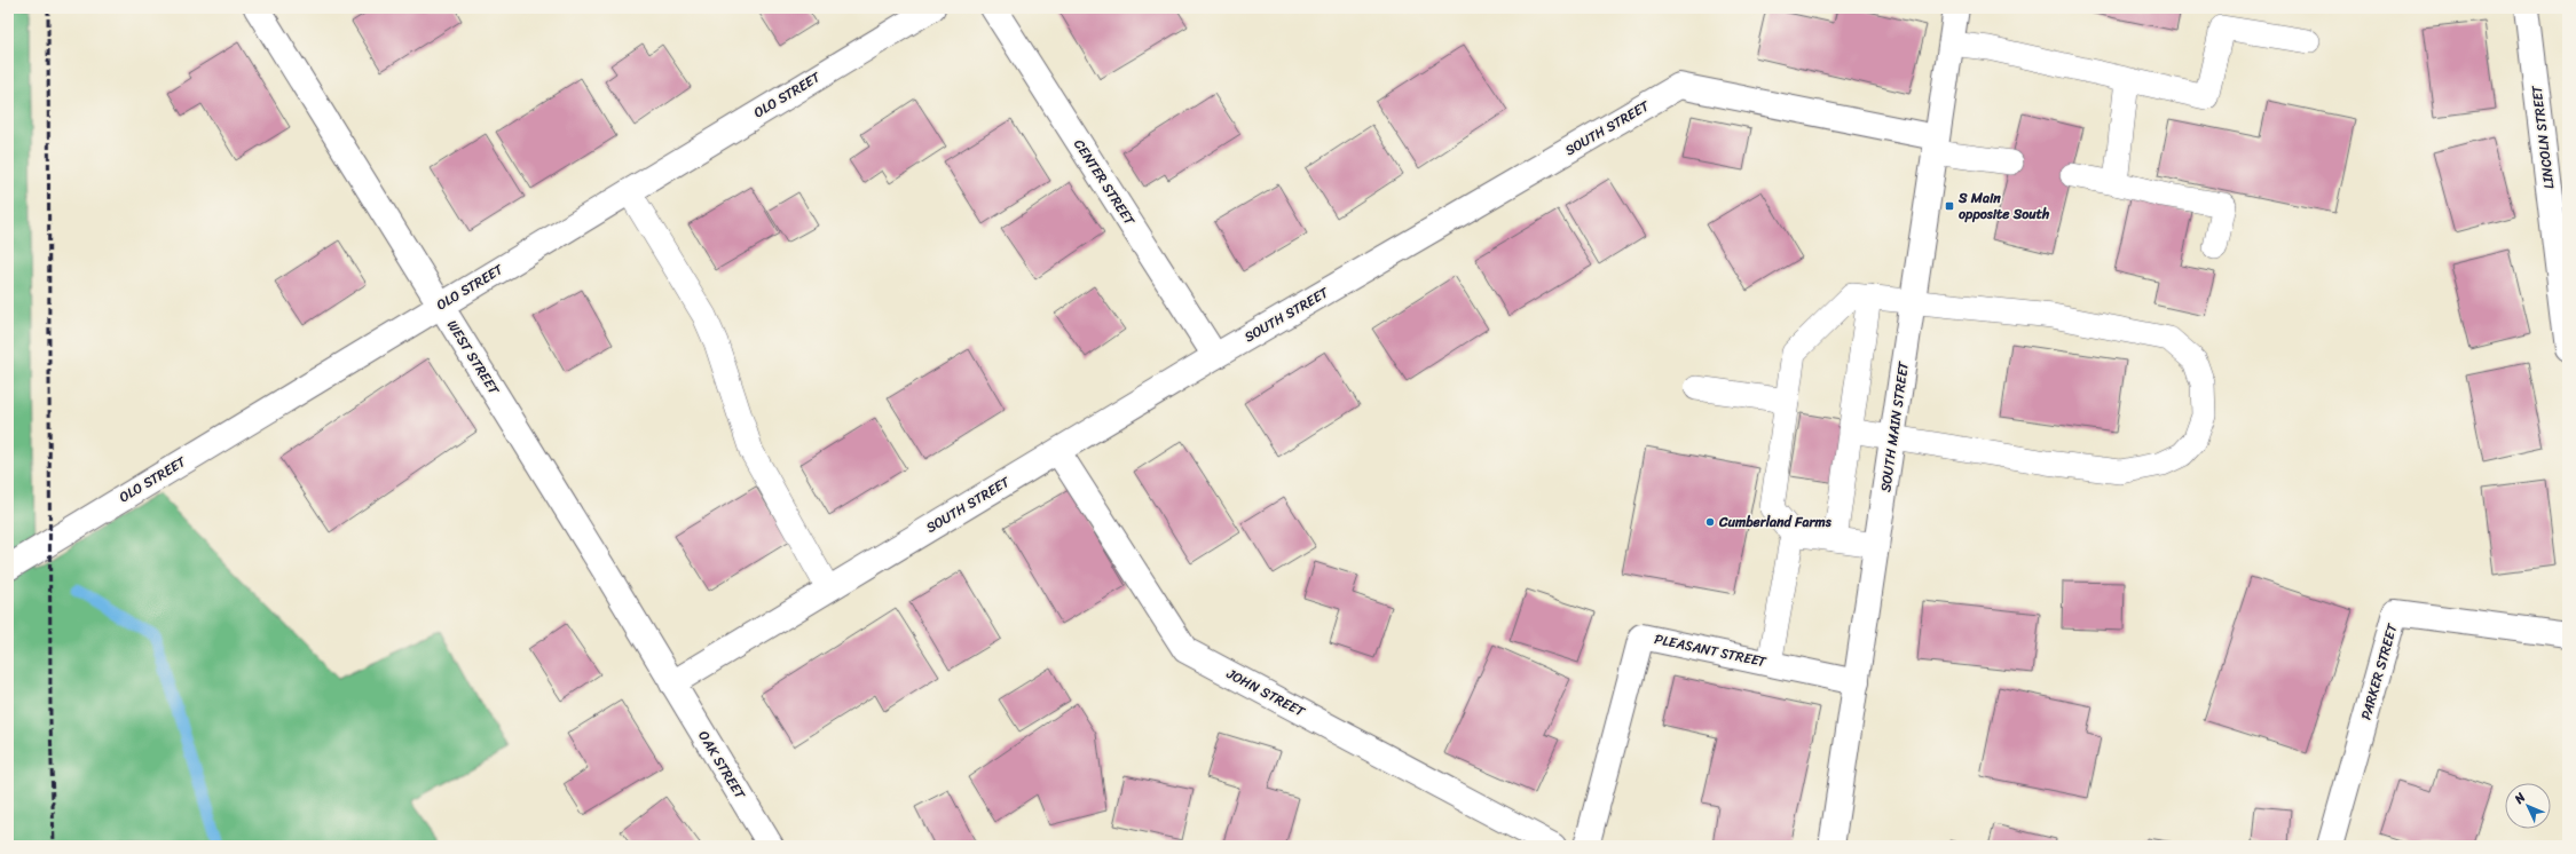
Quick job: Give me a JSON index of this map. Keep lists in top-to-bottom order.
{
  "streets": {
    "street": [
      "OLO STREET",
      "SOUTH STREET",
      "LINCOLN STREET",
      "CENTER STREET",
      "WEST STREET",
      "SOUTH MAIN STREET",
      "PLEASANT STREET",
      "PARKER STREET",
      "JOHN STREET",
      "OAK STREET"
    ]
  },
  "crossings": [
    ["OLO STREET", "WEST STREET"],
    ["SOUTH STREET", "CENTER STREET"],
    ["SOUTH STREET", "WEST STREET"],
    ["SOUTH STREET", "SOUTH MAIN STREET"],
    ["SOUTH STREET", "JOHN STREET"],
    ["SOUTH STREET", "OAK STREET"],
    ["WEST STREET", "OAK STREET"],
    ["SOUTH MAIN STREET", "PLEASANT STREET"]
  ],
  "places": {
    "transit": ["S Main opposite South"],
    "other": ["Cumberland Farms"]
  },
  "north": "top left"
}
